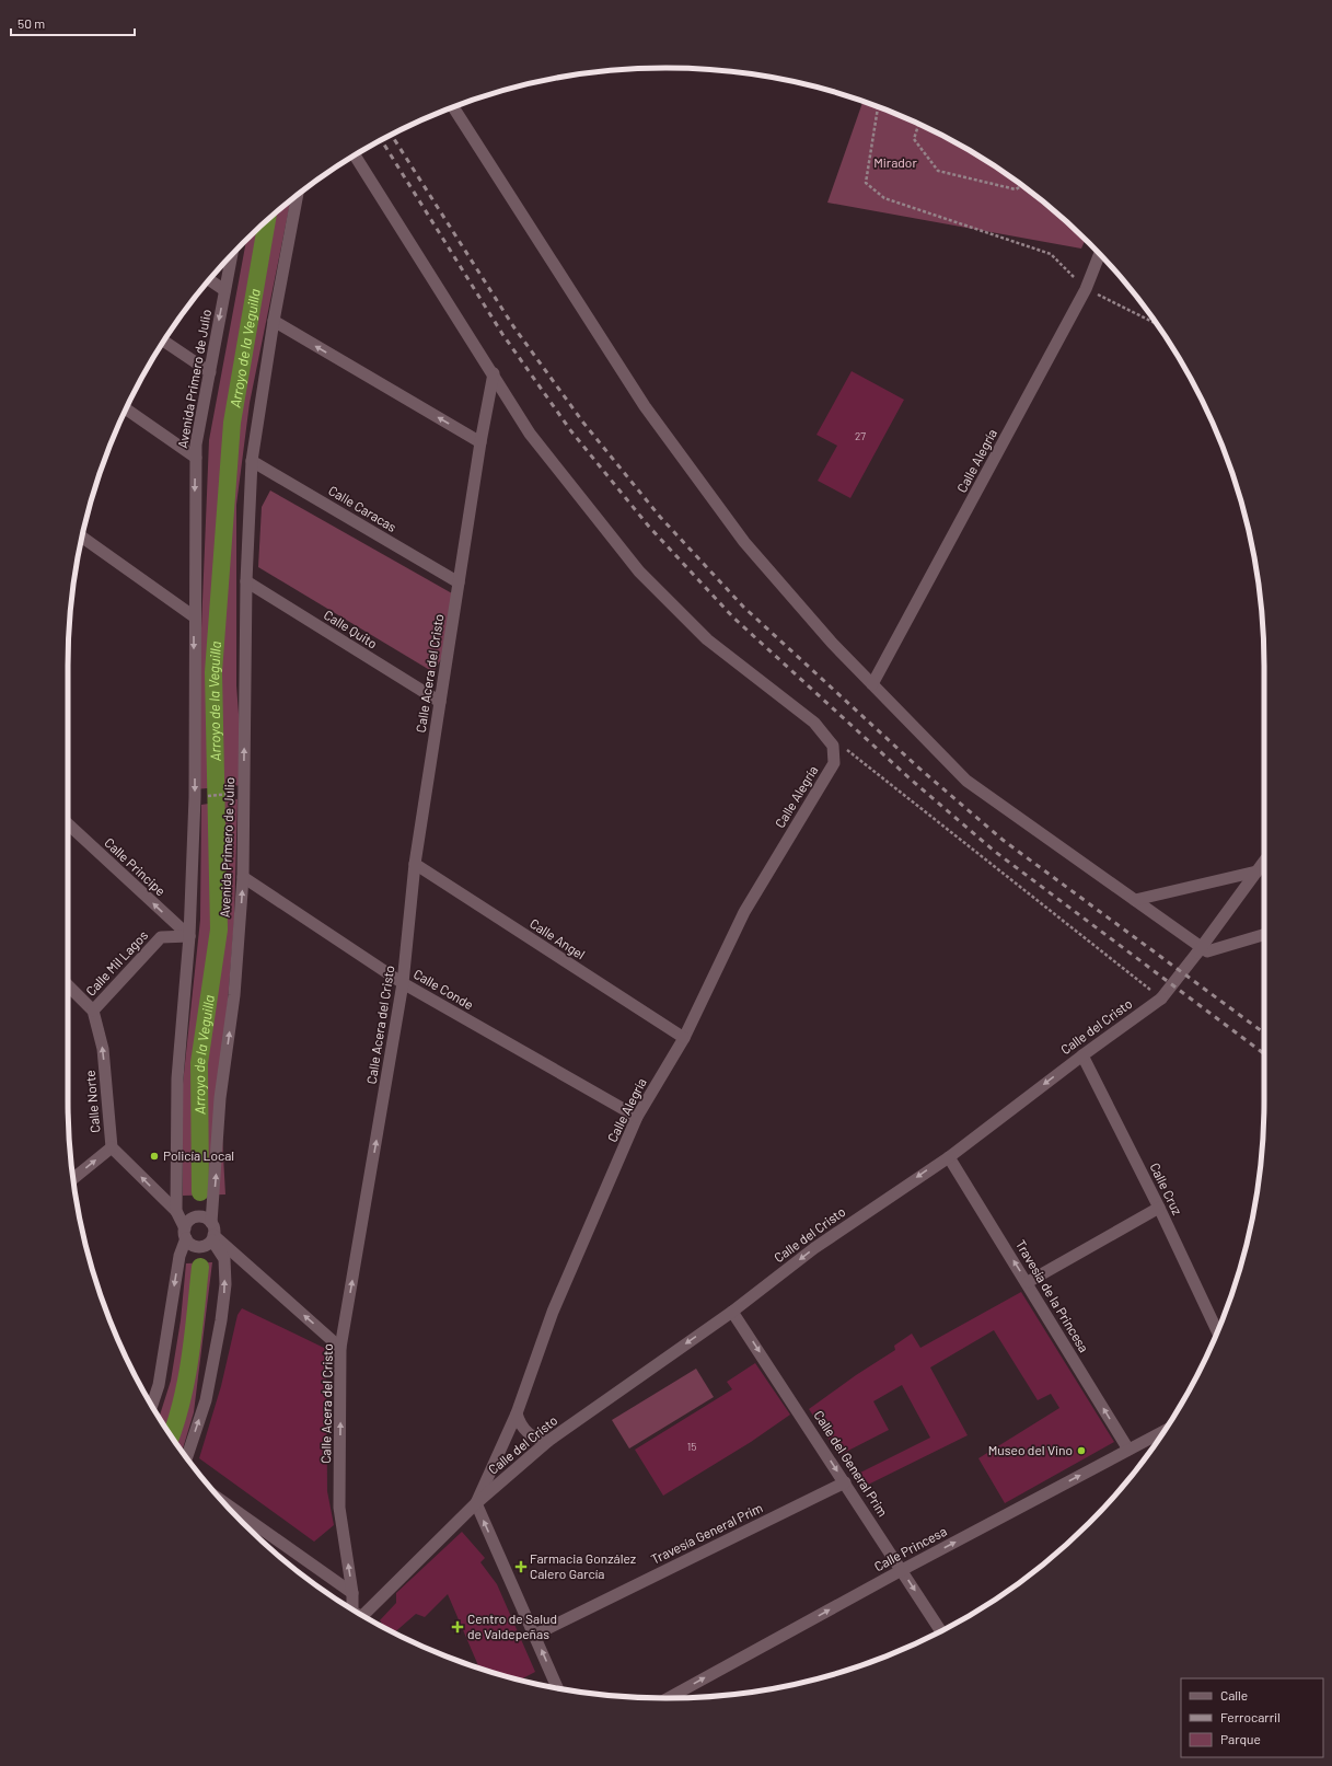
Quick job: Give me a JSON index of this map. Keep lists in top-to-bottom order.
{
  "streets": {
    "street": [
      "Avenida Primero de Julio",
      "Calle Alegría",
      "Calle Caracas",
      "Calle Quito",
      "Calle Acera del Cristo",
      "Calle Principe",
      "Calle Angel",
      "Calle Mil Lagos",
      "Calle Conde",
      "Calle del Cristo",
      "Calle Norte",
      "Calle Cruz",
      "Travesía de la Princesa",
      "Calle del General Prim",
      "Travesía General Prim",
      "Calle Princesa"
    ]
  },
  "crossings": [
    ["Avenida Primero de Julio", "Calle Caracas"],
    ["Avenida Primero de Julio", "Calle Quito"],
    ["Avenida Primero de Julio", "Calle Principe"],
    ["Avenida Primero de Julio", "Calle Mil Lagos"],
    ["Avenida Primero de Julio", "Calle Conde"],
    ["Avenida Primero de Julio", "Calle Norte"],
    ["Calle Alegría", "Calle Angel"],
    ["Calle Alegría", "Calle Conde"],
    ["Calle Alegría", "Calle del Cristo"],
    ["Calle Caracas", "Calle Acera del Cristo"],
    ["Calle Quito", "Calle Acera del Cristo"],
    ["Calle Acera del Cristo", "Calle Angel"],
    ["Calle Acera del Cristo", "Calle Conde"],
    ["Calle Principe", "Calle Mil Lagos"],
    ["Calle Mil Lagos", "Calle Norte"],
    ["Calle del Cristo", "Calle Cruz"],
    ["Calle del Cristo", "Travesía de la Princesa"],
    ["Calle del Cristo", "Calle del General Prim"],
    ["Travesía de la Princesa", "Calle Princesa"],
    ["Calle del General Prim", "Travesía General Prim"],
    ["Calle del General Prim", "Calle Princesa"]
  ],
  "one_way": [
    "Calle Acera del Cristo",
    "Calle Principe",
    "Calle del Cristo",
    "Calle Norte",
    "Travesía de la Princesa",
    "Calle del General Prim",
    "Calle Princesa"
  ],
  "water": ["Arroyo de la Veguilla"],
  "parks": ["Mirador"],
  "places": {
    "other": ["Policía Local", "Museo del Vino"],
    "health": ["Farmacia González Calero García", "Centro de Salud de Valdepeñas"]
  },
  "house_numbers": ["27", "15"],
  "legend": ["Calle", "Ferrocarril", "Parque"],
  "scale_bar": "50 m"
}
